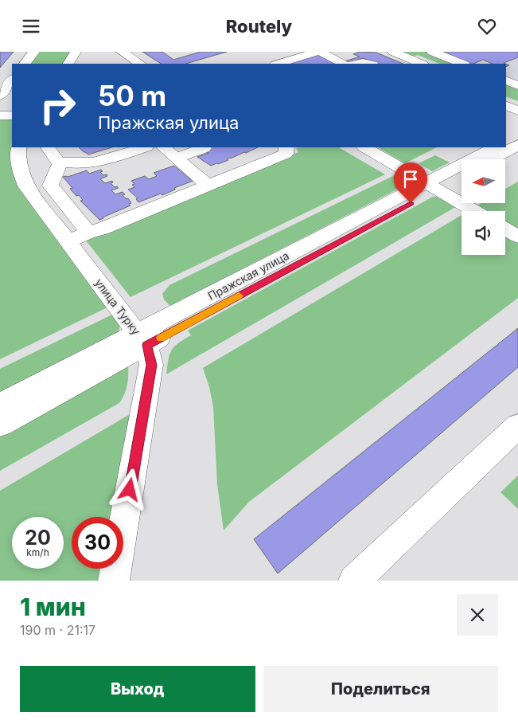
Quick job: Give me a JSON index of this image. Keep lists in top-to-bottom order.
{
  "streets": {
    "street": ["Пражская улица", "улица Турку"]
  },
  "crossings": [
    ["Пражская улица", "улица Турку"]
  ],
  "north": "left",
  "page": {
    "header": "Routely",
    "turn": ["50 m", "Пражская улица"],
    "speed": "20 km/h",
    "limit": "30",
    "heading": ["1 мин", "190 m · 21:17"],
    "buttons": ["Выход", "Поделиться"]
  }
}
